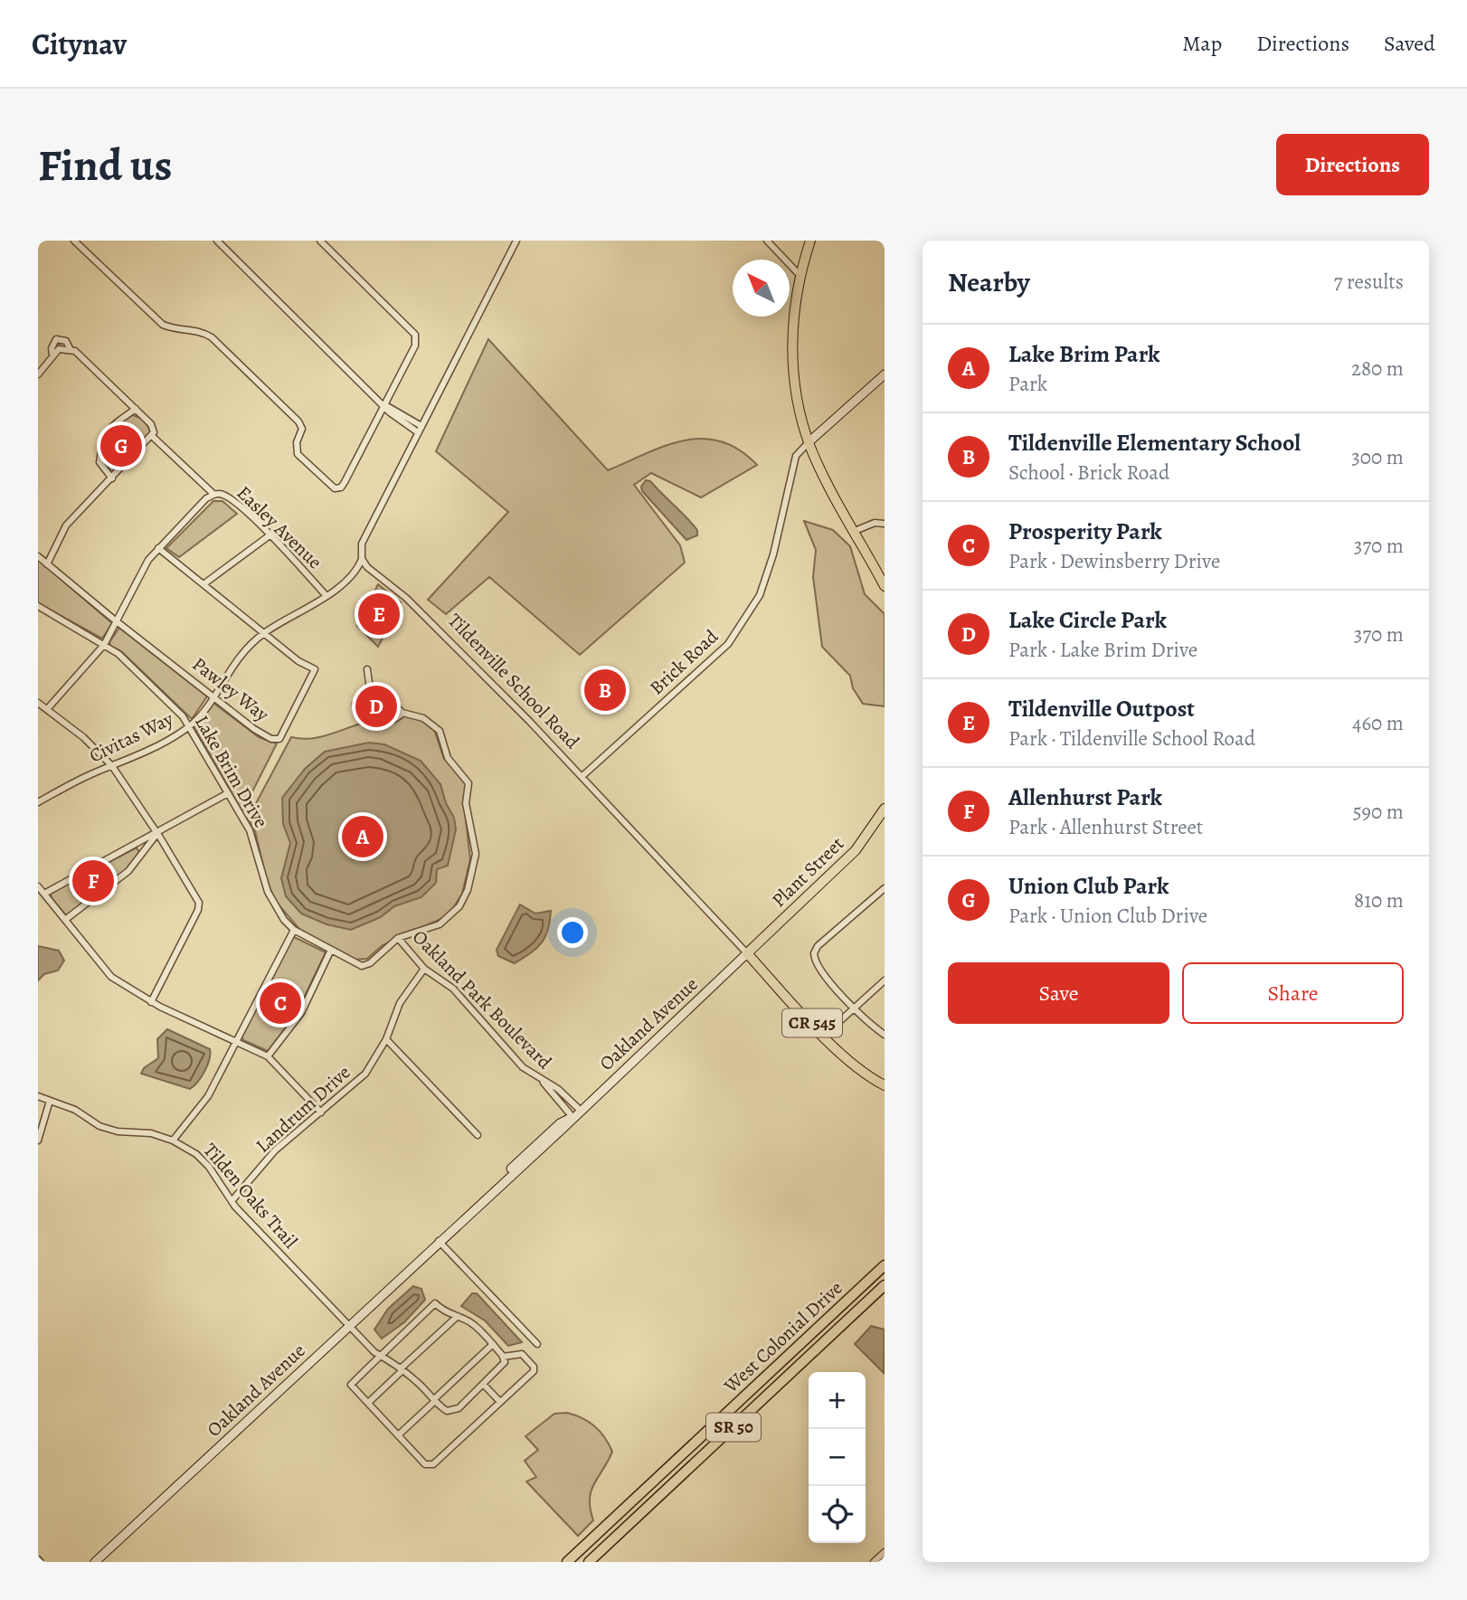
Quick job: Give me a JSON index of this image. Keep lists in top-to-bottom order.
{
  "streets": {
    "highway": ["West Colonial Drive", "SR 50"],
    "main road": ["Tildenville School Road", "Plant Street", "CR 545"],
    "street": [
      "Easley Avenue",
      "Brick Road",
      "Pawley Way",
      "Civitas Way",
      "Lake Brim Drive",
      "Oakland Park Boulevard",
      "Oakland Avenue",
      "Landrum Drive",
      "Tilden Oaks Trail"
    ]
  },
  "crossings": [
    ["Easley Avenue", "Pawley Way"],
    ["Easley Avenue", "Civitas Way"],
    ["Easley Avenue", "Lake Brim Drive"],
    ["Brick Road", "Tildenville School Road"],
    ["Tildenville School Road", "Civitas Way"],
    ["Tildenville School Road", "Plant Street"],
    ["Tildenville School Road", "Oakland Avenue"],
    ["Pawley Way", "Civitas Way"],
    ["Civitas Way", "Lake Brim Drive"],
    ["Lake Brim Drive", "Oakland Park Boulevard"],
    ["Plant Street", "Oakland Avenue"],
    ["Oakland Park Boulevard", "Oakland Avenue"],
    ["Oakland Park Boulevard", "Landrum Drive"],
    ["Oakland Avenue", "Tilden Oaks Trail"],
    ["Landrum Drive", "Tilden Oaks Trail"]
  ],
  "north": "top left",
  "page": {
    "header": "Citynav",
    "nav": ["Map", "Directions", "Saved"],
    "buttons": [
      "Directions",
      ["Save", "Share"]
    ],
    "title": "Find us",
    "heading": ["Nearby", "7 results"],
    "list": [
      {
        "mark": "A",
        "name": "Lake Brim Park",
        "note": "Park",
        "value": "280 m"
      },
      {
        "mark": "B",
        "name": "Tildenville Elementary School",
        "note": "School · Brick Road",
        "value": "300 m"
      },
      {
        "mark": "C",
        "name": "Prosperity Park",
        "note": "Park · Dewinsberry Drive",
        "value": "370 m"
      },
      {
        "mark": "D",
        "name": "Lake Circle Park",
        "note": "Park · Lake Brim Drive",
        "value": "370 m"
      },
      {
        "mark": "E",
        "name": "Tildenville Outpost",
        "note": "Park · Tildenville School Road",
        "value": "460 m"
      },
      {
        "mark": "F",
        "name": "Allenhurst Park",
        "note": "Park · Allenhurst Street",
        "value": "590 m"
      },
      {
        "mark": "G",
        "name": "Union Club Park",
        "note": "Park · Union Club Drive",
        "value": "810 m"
      }
    ],
    "pins": [
      "G",
      "E",
      "B",
      "D",
      "A",
      "F",
      "C"
    ],
    "map_buttons": ["+", "−"]
  }
}
